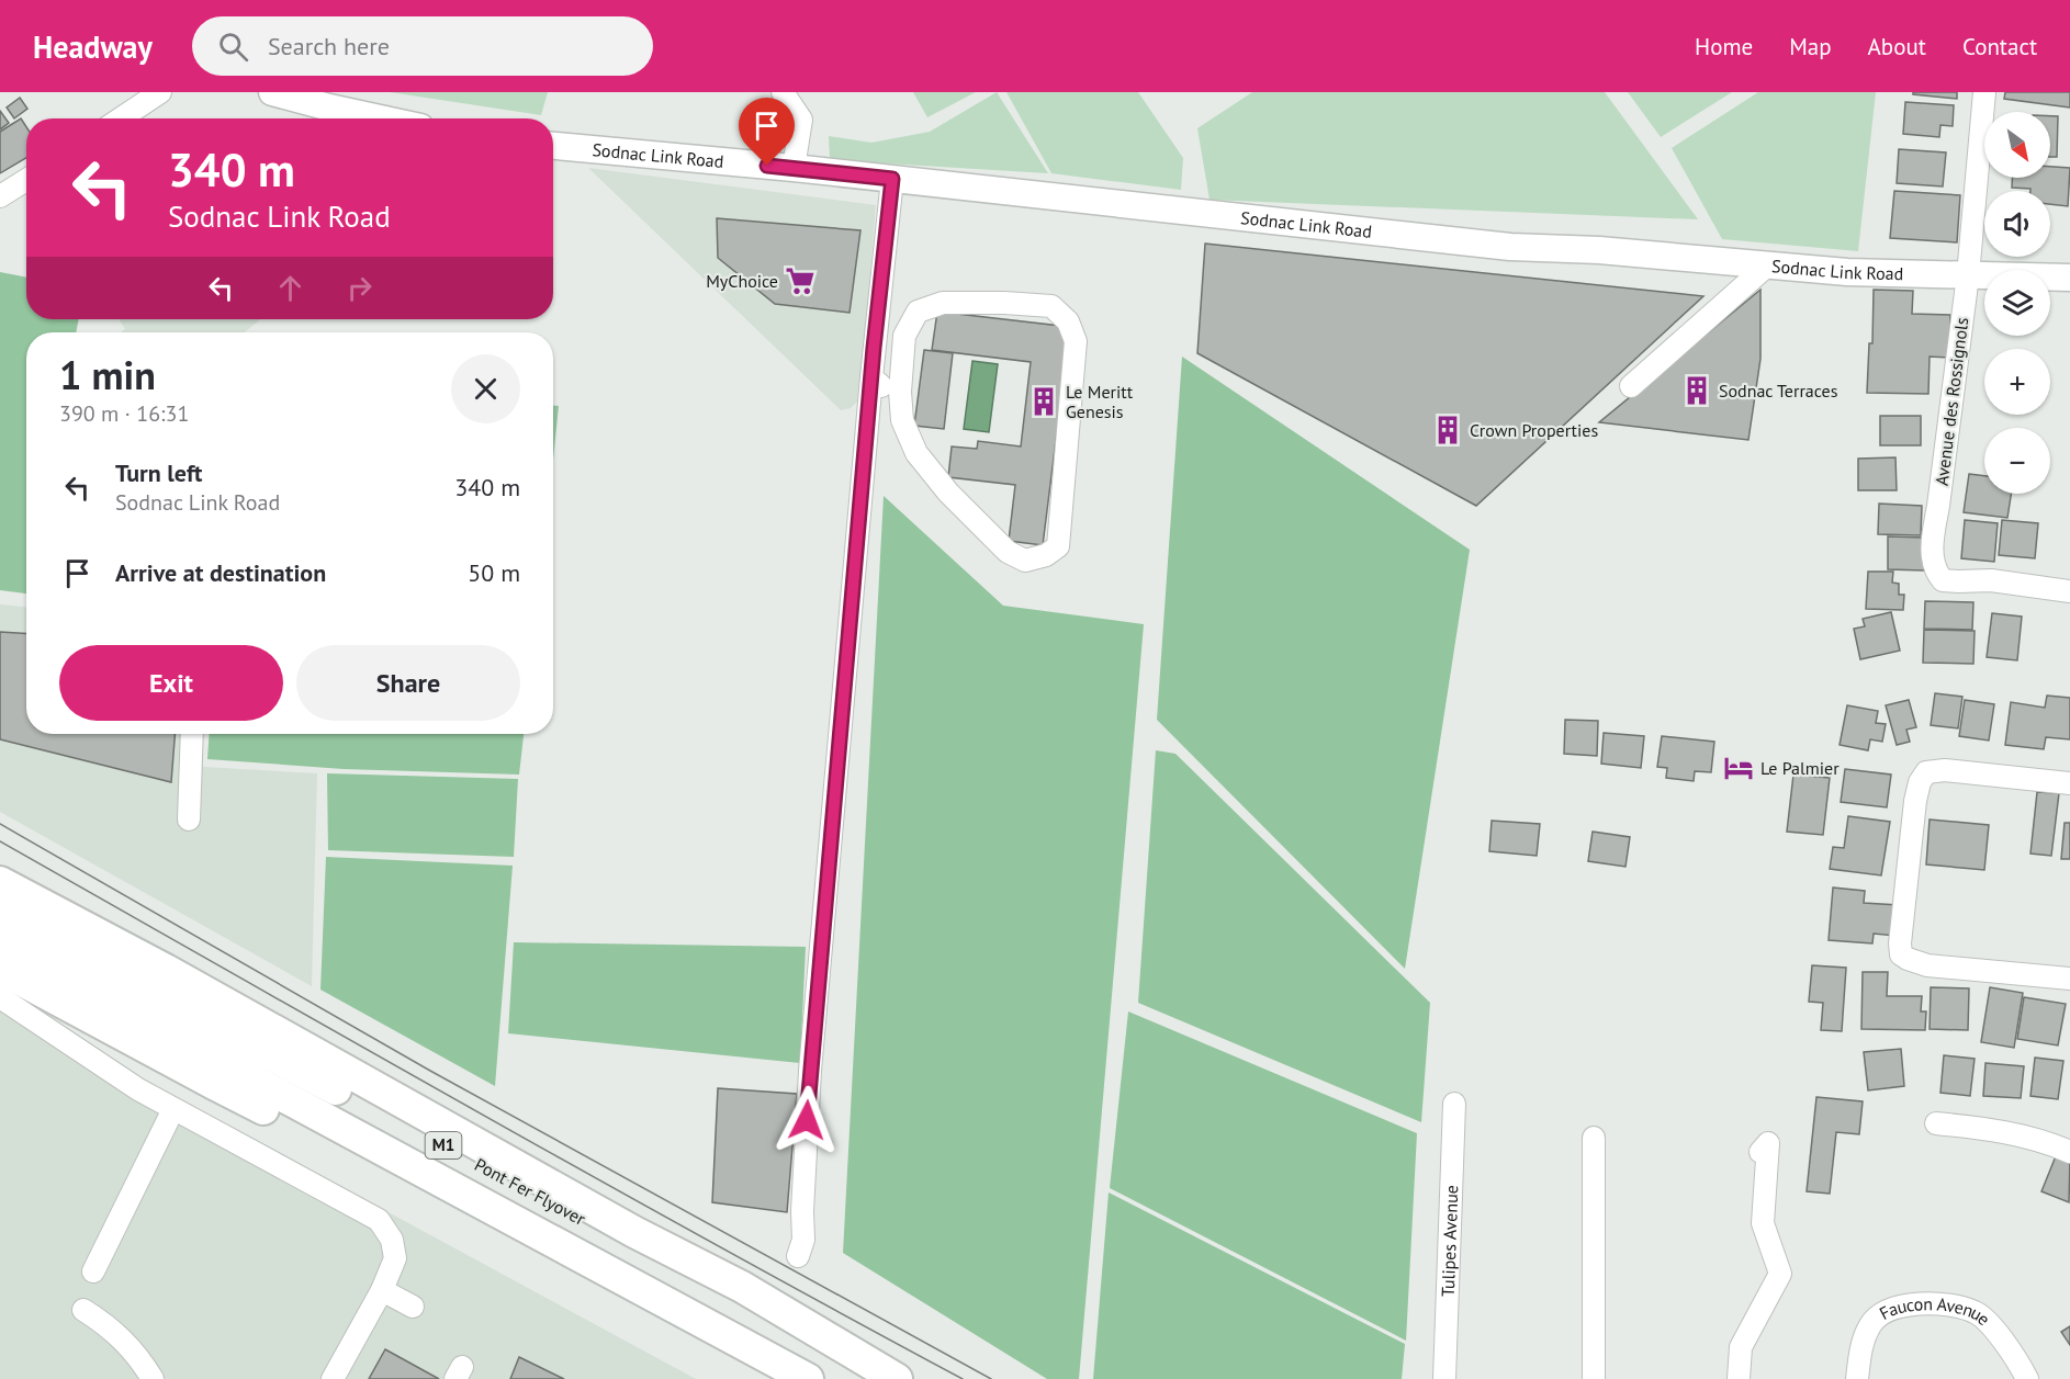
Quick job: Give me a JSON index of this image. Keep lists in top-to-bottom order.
{
  "streets": {
    "highway": ["M1", "Pont Fer Flyover"],
    "main road": ["Sodnac Link Road"],
    "street": ["Avenue des Rossignols", "Tulipes Avenue", "Faucon Avenue"]
  },
  "crossings": [
    ["Sodnac Link Road", "Avenue des Rossignols"]
  ],
  "places": {
    "supermarket": ["MyChoice"],
    "building": ["Sodnac Terraces", "Le Meritt Genesis", "Crown Properties"],
    "hotel": ["Le Palmier"]
  },
  "north": "bottom right",
  "page": {
    "header": "Headway",
    "search": "Search here",
    "nav": [
      "Home",
      "Map",
      "About",
      "Contact"
    ],
    "map_buttons": ["+", "−"],
    "turn": ["340 m", "Sodnac Link Road"],
    "heading": ["1 min", "390 m · 16:31"],
    "list": [
      {
        "name": "Turn left",
        "note": "Sodnac Link Road",
        "value": "340 m"
      },
      {
        "name": "Arrive at destination",
        "value": "50 m"
      }
    ],
    "buttons": ["Exit", "Share"]
  }
}
